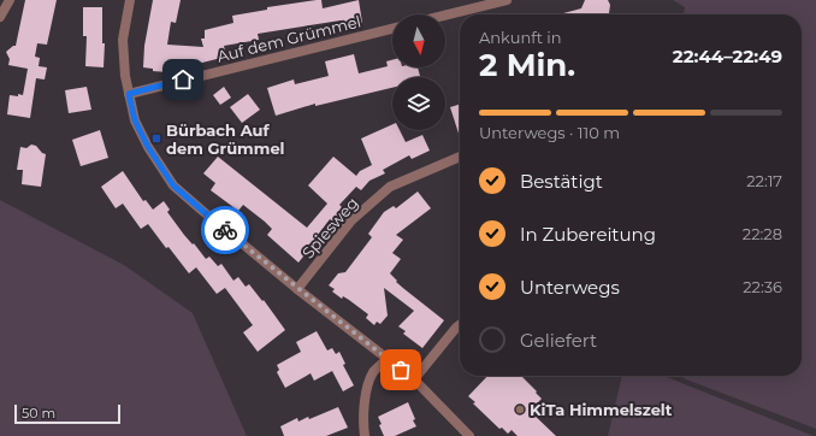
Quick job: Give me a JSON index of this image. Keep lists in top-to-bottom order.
{
  "streets": {
    "street": ["Auf dem Grümmel", "Spiesweg"]
  },
  "places": {
    "transit": ["Bürbach Auf dem Grümmel"],
    "other": ["KiTa Himmelszelt"]
  },
  "scale_bar": "50 m",
  "north": "bottom",
  "page": {
    "heading": ["2 Min.", "Ankunft in", "22:44–22:49"],
    "bar": "Unterwegs · 110 m",
    "list": [
      ["Bestätigt", "22:17"],
      ["In Zubereitung", "22:28"],
      ["Unterwegs", "22:36"],
      "Geliefert"
    ],
    "scale": "50 m"
  }
}
